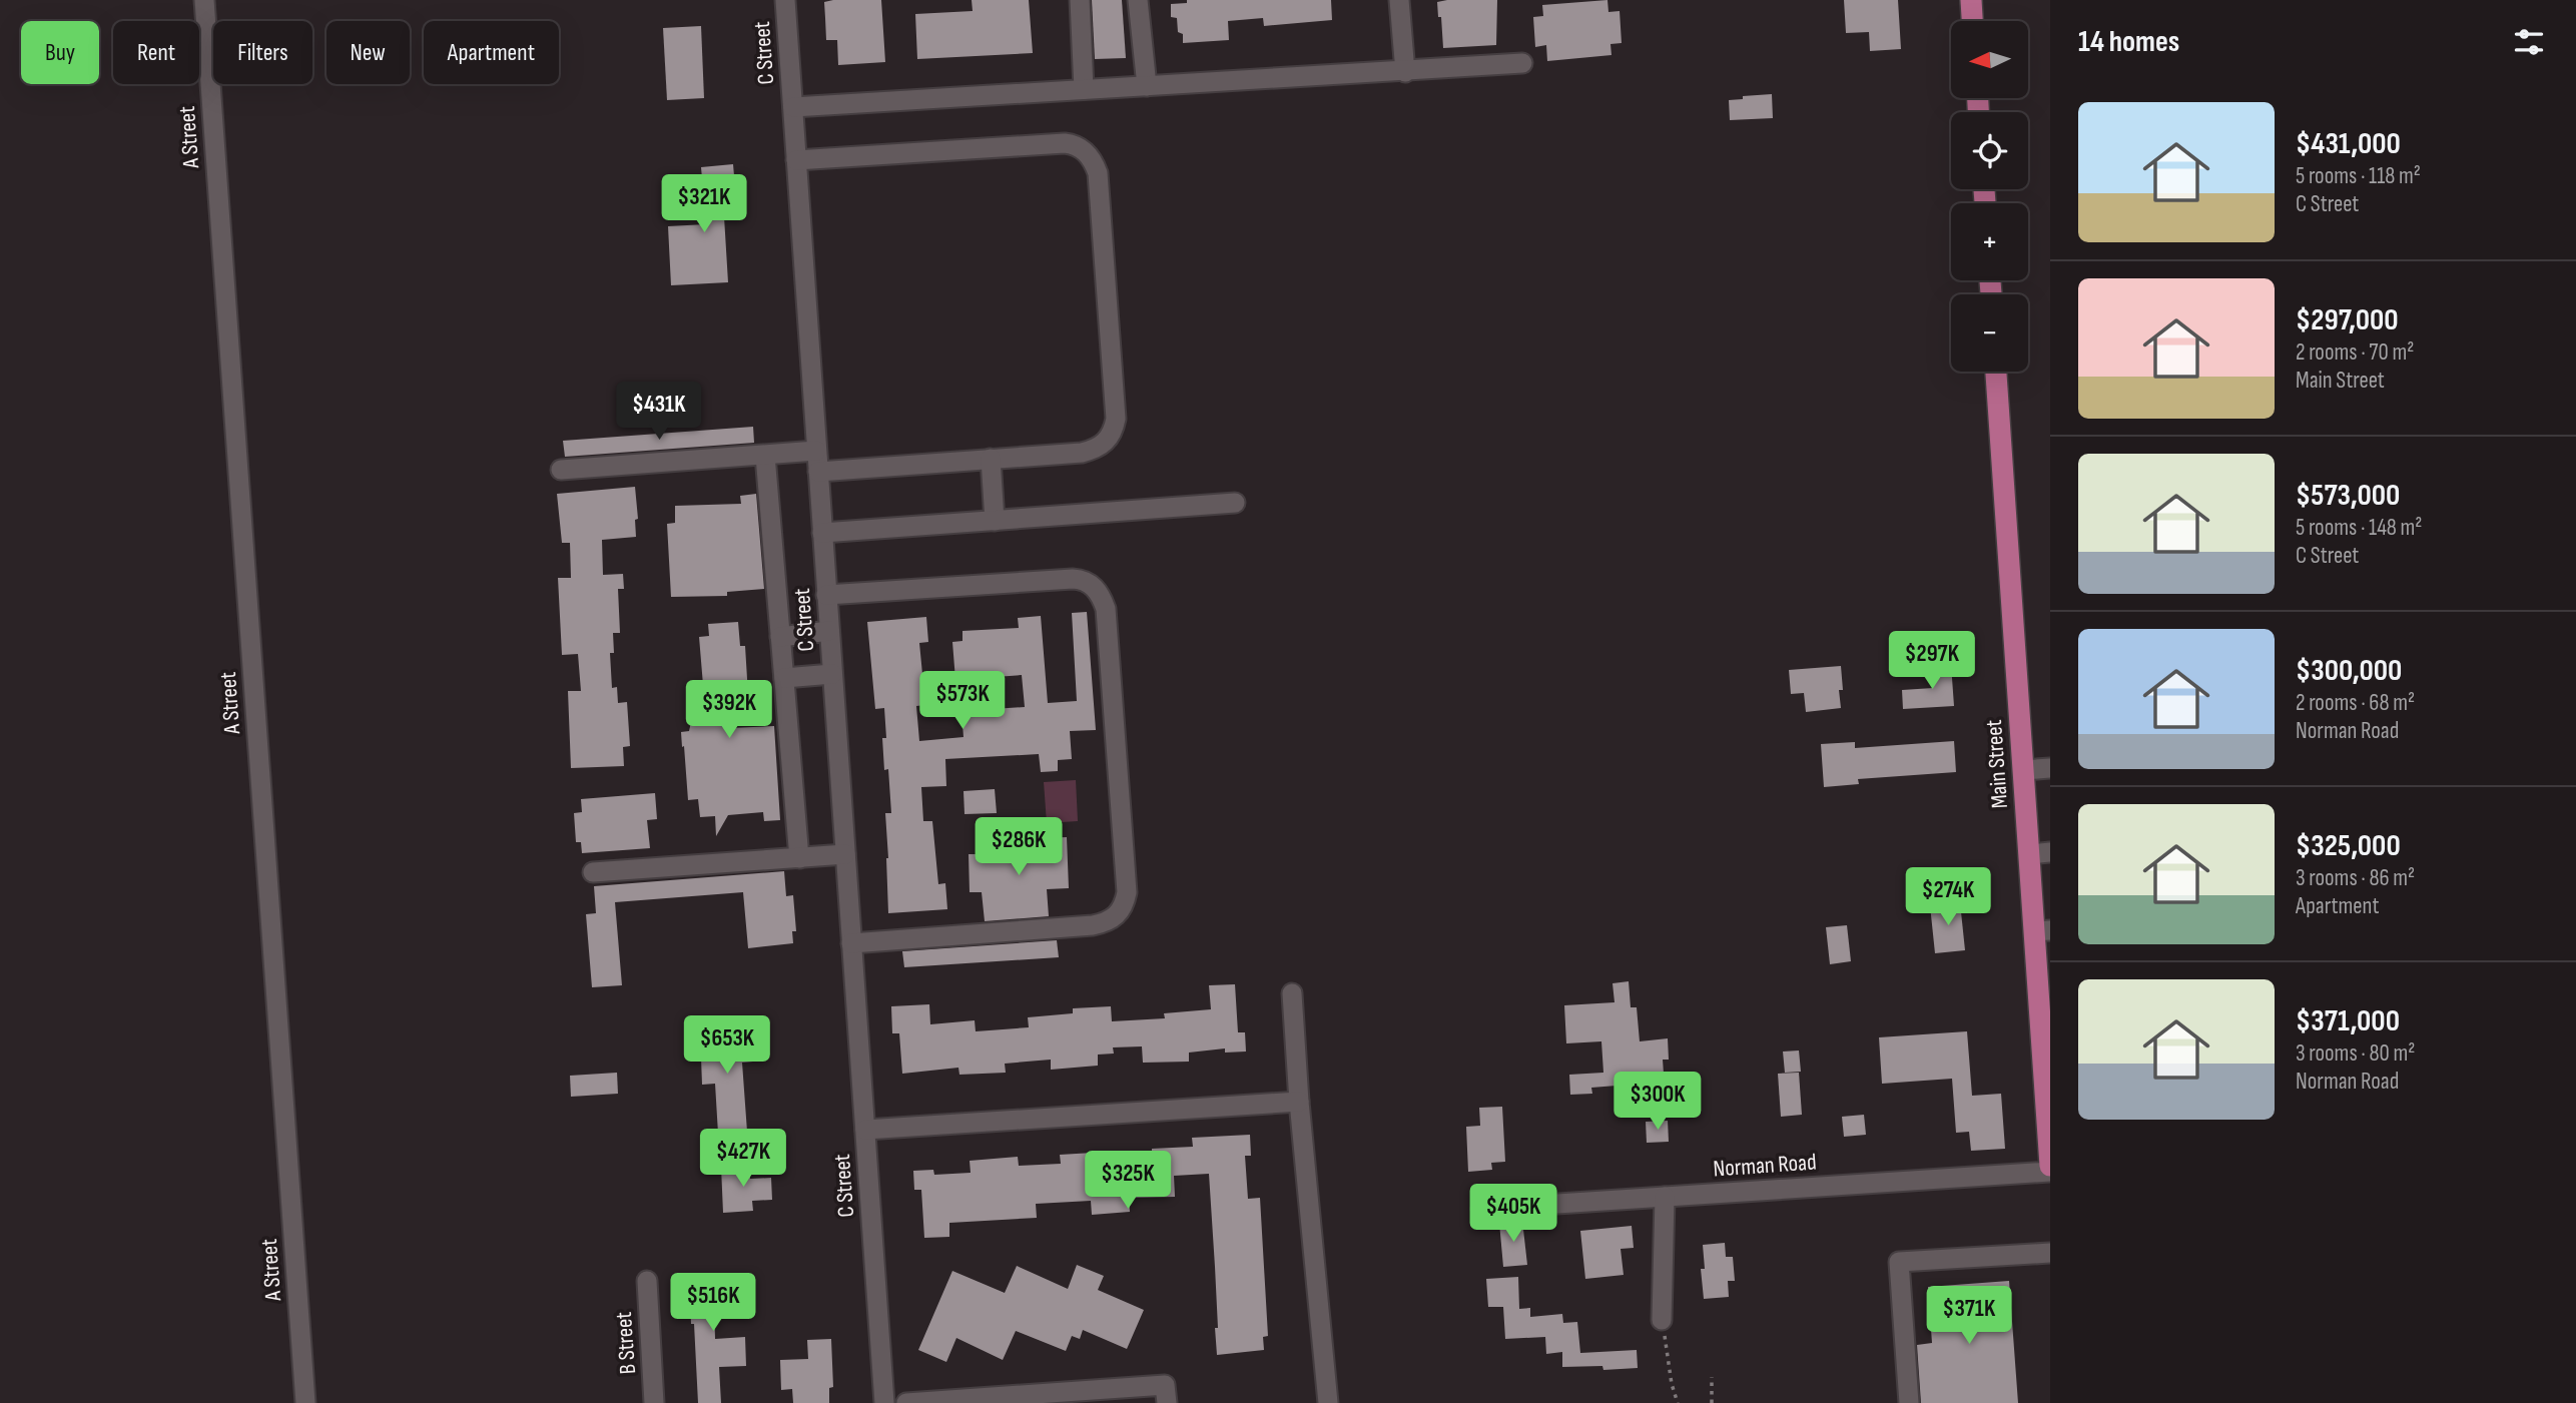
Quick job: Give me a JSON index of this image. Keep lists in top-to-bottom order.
{
  "streets": {
    "main road": ["Main Street"],
    "street": [
      "C Street",
      "A Street",
      "Norman Road",
      "B Street"
    ]
  },
  "north": "left",
  "page": {
    "heading": "14 homes",
    "map_buttons": ["+", "−"],
    "chip": [
      "Buy",
      "Rent",
      "Filters",
      "New",
      "Apartment"
    ],
    "list": [
      {
        "name": "$431,000",
        "note": "5 rooms · 118 m² · C Street"
      },
      {
        "name": "$297,000",
        "note": "2 rooms · 70 m² · Main Street"
      },
      {
        "name": "$573,000",
        "note": "5 rooms · 148 m² · C Street"
      },
      {
        "name": "$300,000",
        "note": "2 rooms · 68 m² · Norman Road"
      },
      {
        "name": "$325,000",
        "note": "3 rooms · 86 m² · Apartment"
      },
      {
        "name": "$371,000",
        "note": "3 rooms · 80 m² · Norman Road"
      }
    ],
    "price": [
      "$321K",
      "$431K",
      "$297K",
      "$573K",
      "$392K",
      "$286K",
      "$274K",
      "$653K",
      "$300K",
      "$427K",
      "$325K",
      "$405K",
      "$516K",
      "$371K"
    ]
  }
}
